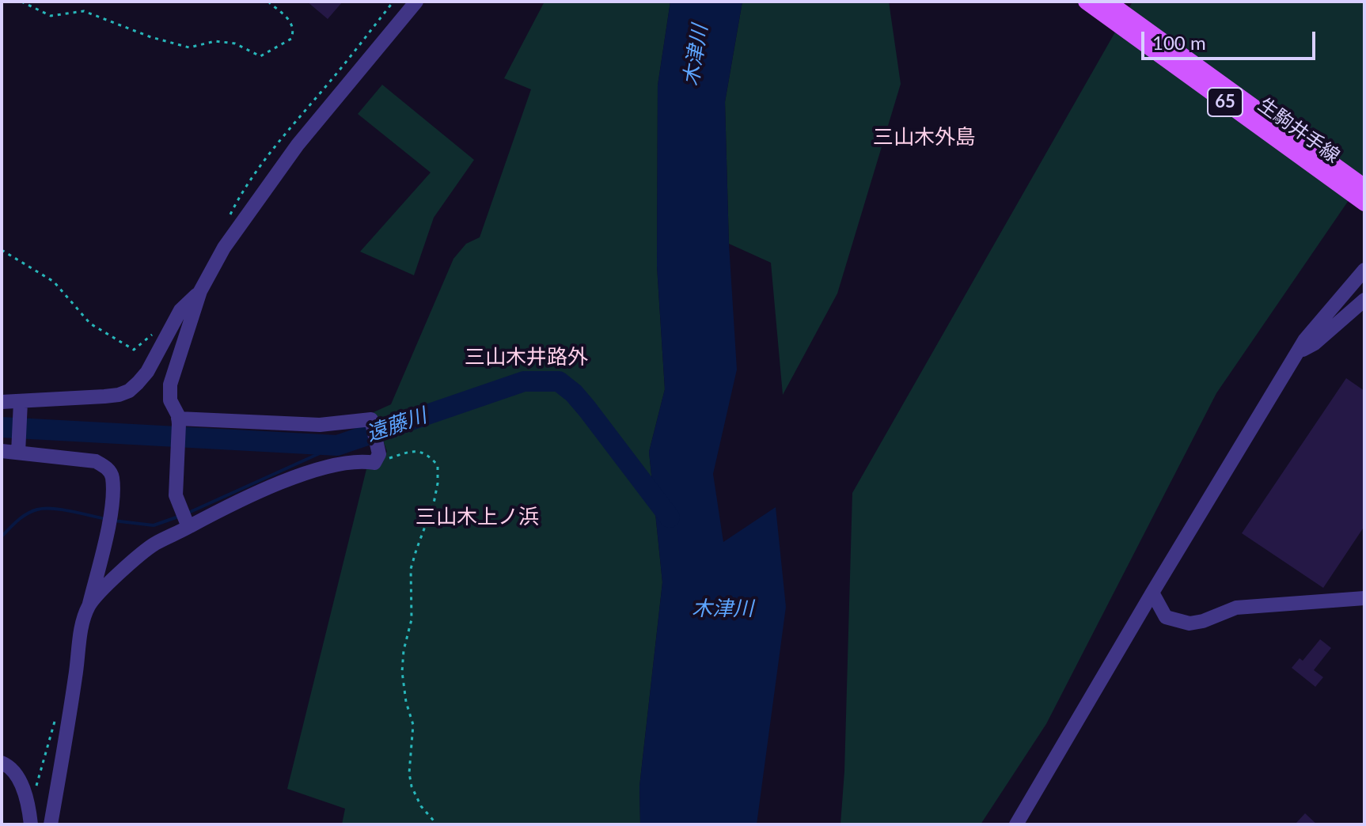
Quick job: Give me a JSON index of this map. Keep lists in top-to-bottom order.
{
  "streets": {
    "main road": ["65", "生駒井手線"]
  },
  "districts": ["三山木外島", "三山木井路外", "三山木上ノ浜"],
  "water": ["木津川", "遠藤川"],
  "scale_bar": "100 m"
}
